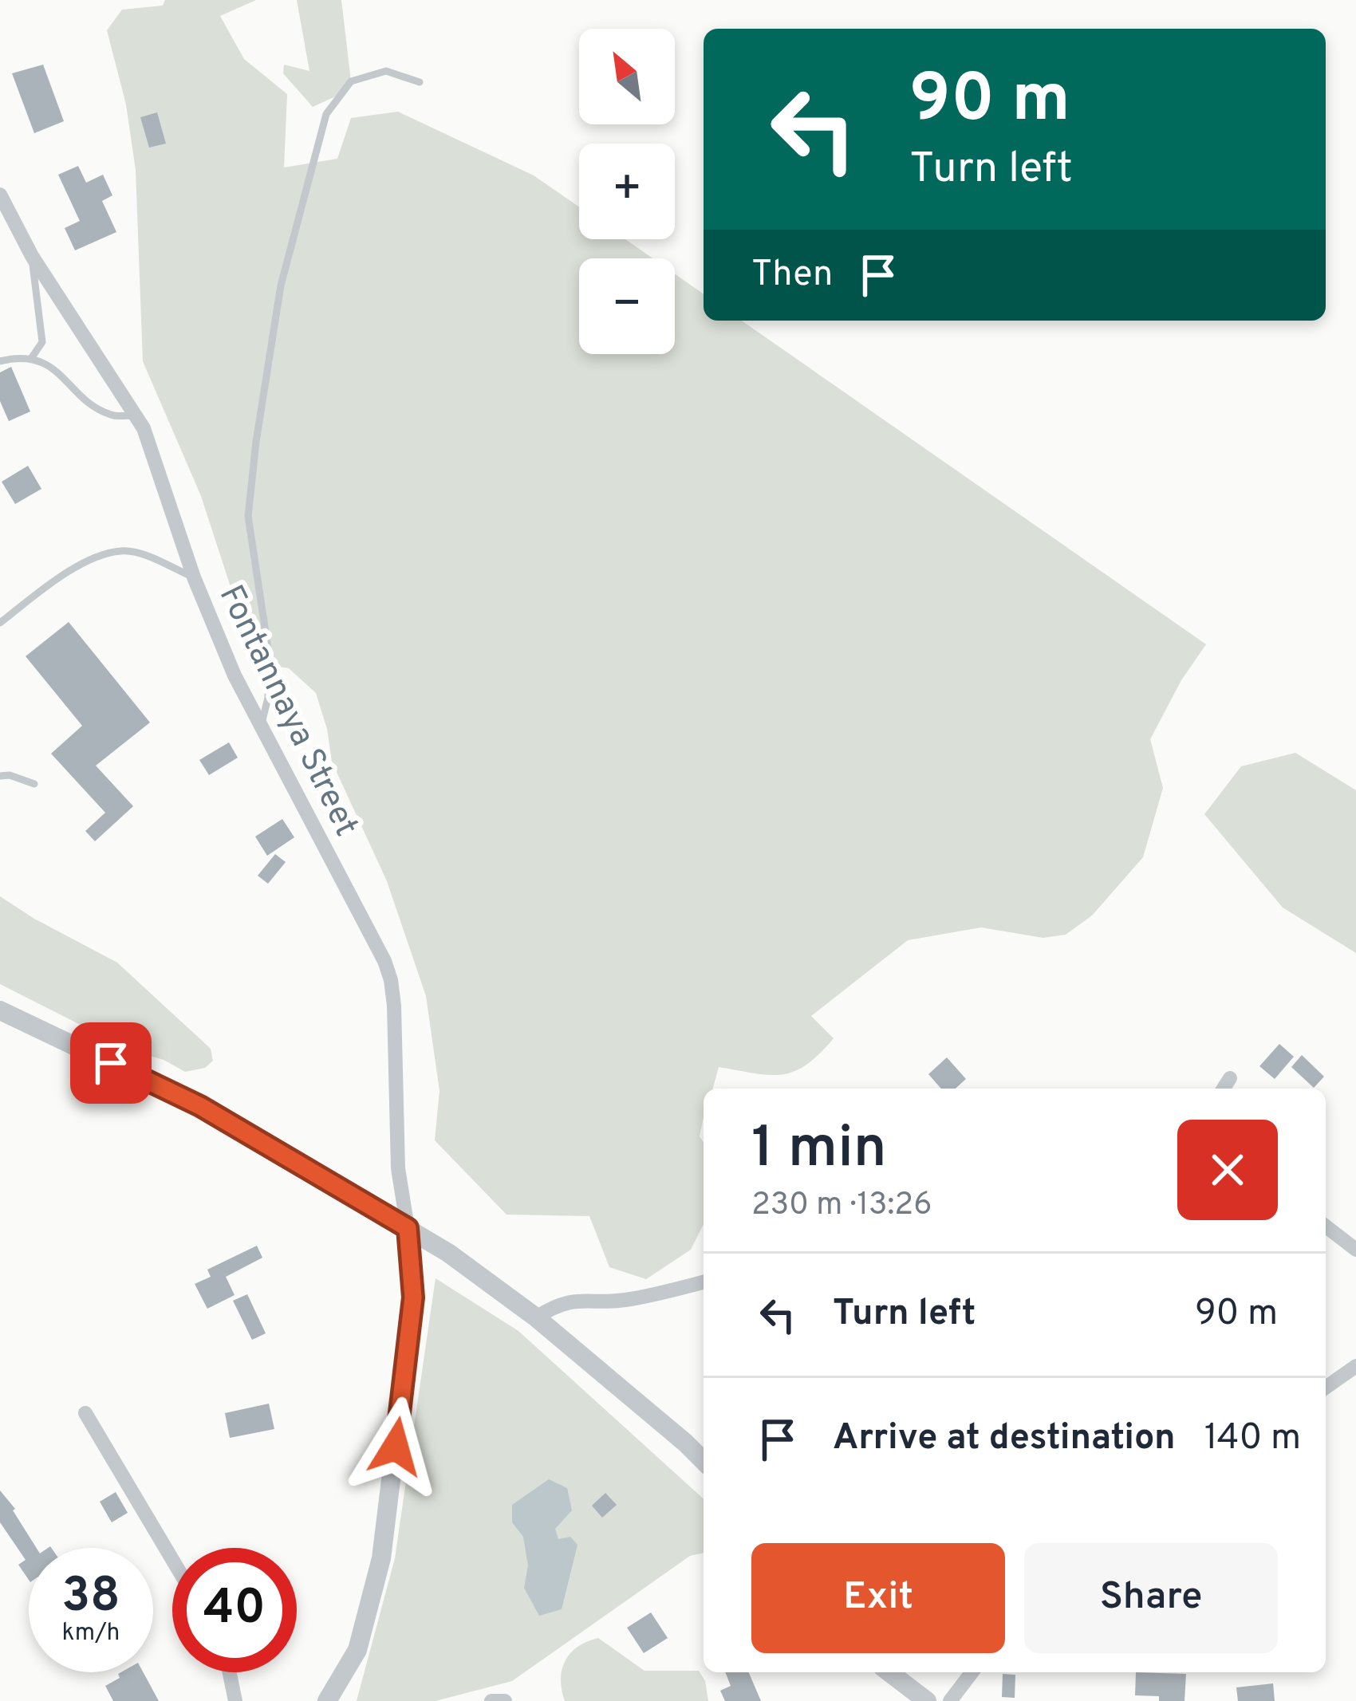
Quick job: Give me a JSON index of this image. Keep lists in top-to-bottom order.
{
  "streets": {
    "street": ["Fontannaya Street"]
  },
  "north": "top left",
  "page": {
    "map_buttons": ["+", "−"],
    "turn": ["90 m", "Turn left"],
    "then": "Then",
    "heading": ["1 min", "230 m · 13:26"],
    "list": [
      {
        "name": "Turn left",
        "value": "90 m"
      },
      {
        "name": "Arrive at destination",
        "value": "140 m"
      }
    ],
    "buttons": ["Exit", "Share"],
    "speed": "38 km/h",
    "limit": "40"
  }
}
